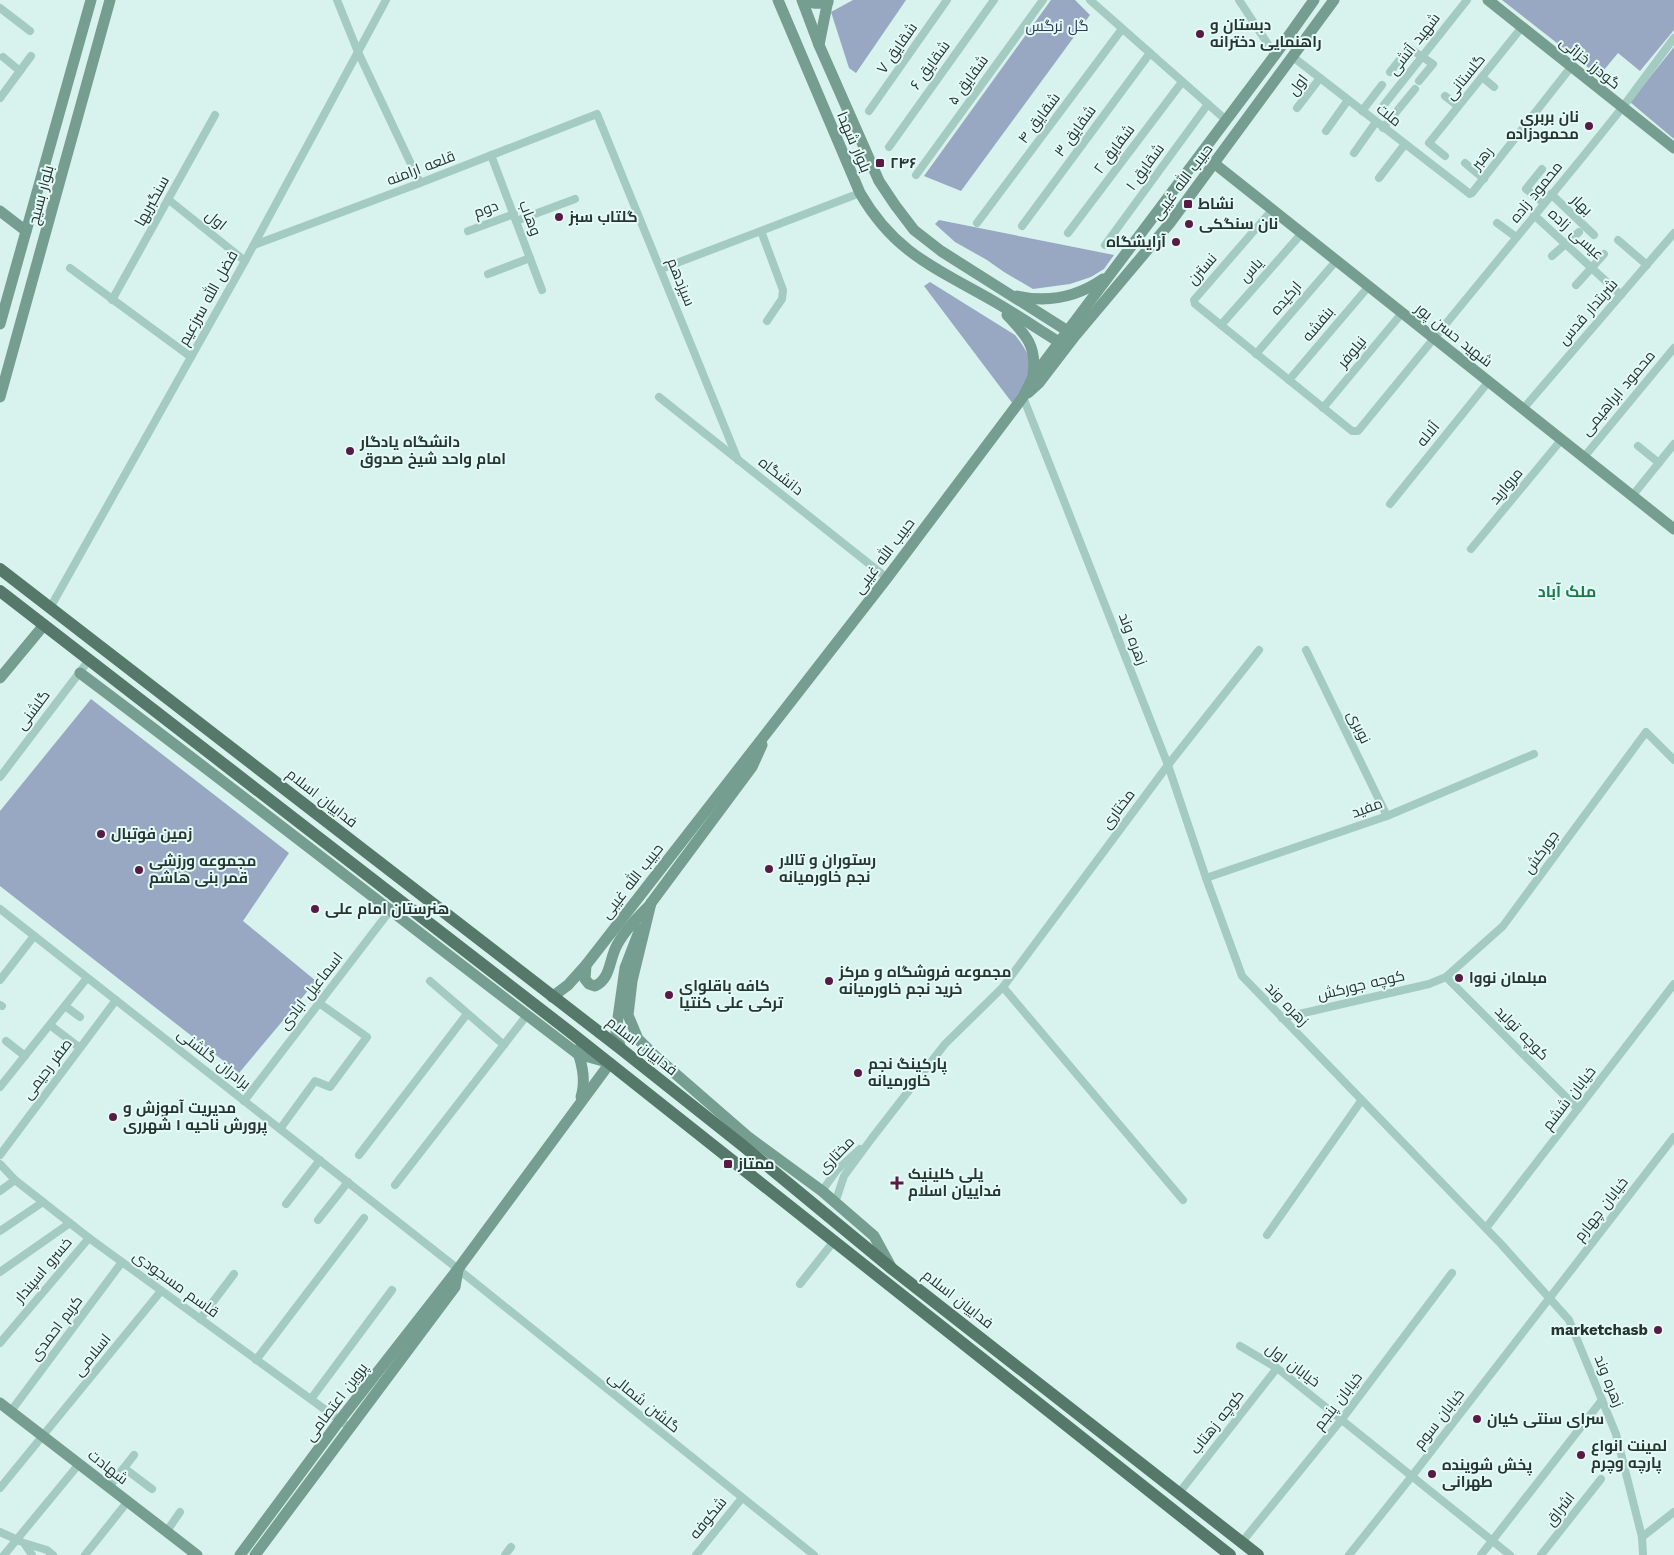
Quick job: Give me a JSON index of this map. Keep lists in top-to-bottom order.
{
  "streets": {
    "main road": ["فداییان اسلام"],
    "street": [
      "شهید آتشی",
      "شقایق ۷",
      "گودرز خزائی",
      "شقایق ۶",
      "گلستانی",
      "شقایق ۵",
      "اول",
      "ملت",
      "شقایق ۴",
      "شقایق ۳",
      "بلوار شهدا",
      "شقایق ۲",
      "رهبر",
      "شقایق ۱",
      "قلعه ارامنه",
      "حبیب الله غیبی",
      "محمود زاده",
      "بلوار بسیج",
      "سنگبریها",
      "بهار",
      "دوم",
      "وهاب",
      "عيسی زاده",
      "نسترن",
      "یاس",
      "سیزدهم",
      "فضل الله سرزعیم",
      "ارکیده",
      "شربتدار قدس",
      "بنفشه",
      "شهید حسن پور",
      "نیلوفر",
      "محمود ابراهیمی",
      "آلاله",
      "دانشگاه",
      "مروارید",
      "زهره وند",
      "گلشنی",
      "نوبری",
      "مفید",
      "مختاری",
      "جورکش",
      "کوچه جورکش",
      "اسماعیل ابادی",
      "کوچه تولید",
      "برادران گلشنی",
      "صفر رحیمی",
      "خیابان ششم",
      "خیابان چهارم",
      "خسرو اسپندار",
      "قاسم مسجودی",
      "کریم احمدی",
      "اسلامی",
      "خیابان اول",
      "خیابان پنجم",
      "پروین اعتصامی",
      "گلشن شمالی",
      "خیابان سوم",
      "کوچه زهتاب",
      "شهادت",
      "اشراق",
      "شکوفه"
    ]
  },
  "crossings": [
    ["گودرز خزائی", "گلستانی"],
    ["گودرز خزائی", "رهبر"],
    ["گودرز خزائی", "محمود زاده"],
    ["اول", "ملت"],
    ["اول", "سنگبریها"],
    ["اول", "فضل الله سرزعیم"],
    ["ملت", "رهبر"],
    ["ملت", "حبیب الله غیبی"],
    ["بلوار شهدا", "حبیب الله غیبی"],
    ["قلعه ارامنه", "وهاب"],
    ["قلعه ارامنه", "سیزدهم"],
    ["قلعه ارامنه", "فضل الله سرزعیم"],
    ["حبیب الله غیبی", "شهید حسن پور"],
    ["حبیب الله غیبی", "دانشگاه"],
    ["حبیب الله غیبی", "زهره وند"],
    ["حبیب الله غیبی", "فداییان اسلام"],
    ["محمود زاده", "بهار"],
    ["محمود زاده", "عيسی زاده"],
    ["محمود زاده", "شهید حسن پور"],
    ["محمود زاده", "نیلوفر"],
    ["دوم", "وهاب"],
    ["عيسی زاده", "شربتدار قدس"],
    ["نسترن", "یاس"],
    ["نسترن", "شهید حسن پور"],
    ["یاس", "شهید حسن پور"],
    ["سیزدهم", "دانشگاه"],
    ["فضل الله سرزعیم", "فداییان اسلام"],
    ["ارکیده", "شهید حسن پور"],
    ["شربتدار قدس", "شهید حسن پور"],
    ["بنفشه", "شهید حسن پور"],
    ["شهید حسن پور", "نیلوفر"],
    ["شهید حسن پور", "محمود ابراهیمی"],
    ["شهید حسن پور", "آلاله"],
    ["شهید حسن پور", "مروارید"],
    ["زهره وند", "مفید"],
    ["زهره وند", "مختاری"],
    ["زهره وند", "کوچه جورکش"],
    ["زهره وند", "خیابان ششم"],
    ["زهره وند", "خیابان چهارم"],
    ["زهره وند", "خیابان سوم"],
    ["نوبری", "مفید"],
    ["فداییان اسلام", "خیابان پنجم"],
    ["فداییان اسلام", "کوچه زهتاب"],
    ["جورکش", "کوچه جورکش"],
    ["جورکش", "کوچه تولید"],
    ["کوچه جورکش", "کوچه تولید"],
    ["اسماعیل ابادی", "برادران گلشنی"],
    ["کوچه تولید", "خیابان ششم"],
    ["برادران گلشنی", "صفر رحیمی"],
    ["برادران گلشنی", "پروین اعتصامی"],
    ["برادران گلشنی", "گلشن شمالی"],
    ["خیابان چهارم", "خیابان سوم"],
    ["خسرو اسپندار", "قاسم مسجودی"],
    ["قاسم مسجودی", "کریم احمدی"],
    ["قاسم مسجودی", "اسلامی"],
    ["قاسم مسجودی", "پروین اعتصامی"],
    ["کریم احمدی", "شهادت"],
    ["اسلامی", "شهادت"],
    ["خیابان اول", "خیابان پنجم"],
    ["خیابان اول", "خیابان سوم"],
    ["خیابان اول", "کوچه زهتاب"],
    ["پروین اعتصامی", "گلشن شمالی"],
    ["گلشن شمالی", "شکوفه"]
  ],
  "districts": ["ملک آباد"],
  "parks": ["گل نرگس"],
  "places": {
    "other": [
      "دبستان و راهنمایی دخترانه",
      "نان بربری محمودزاده",
      "گلتاب سبز",
      "نان سنگکی",
      "آرایشگاه",
      "دانشگاه یادگار امام واحد شیخ صدوق",
      "زمین فوتبال",
      "رستوران و تالار نجم خاورمیانه",
      "مجموعه ورزشی قمر بنی هاشم",
      "هنرستان امام علی",
      "مبلمان نووا",
      "مجموعه فروشگاه و مرکز خرید نجم خاورمیانه",
      "کافه باقلوای ترکی علی کنتیا",
      "پارکینگ نجم خاورمیانه",
      "مدیریت آموزش و پرورش ناحیه ۱ شهرری",
      "marketchasb",
      "سرای سنتی کیان",
      "لمینت انواع پارچه وچرم",
      "پخش شوینده طهرانی"
    ],
    "transit": ["۲۴۶", "نشاط", "ممتاز"],
    "health": ["پلی کلینیک فداییان اسلام"]
  }
}
